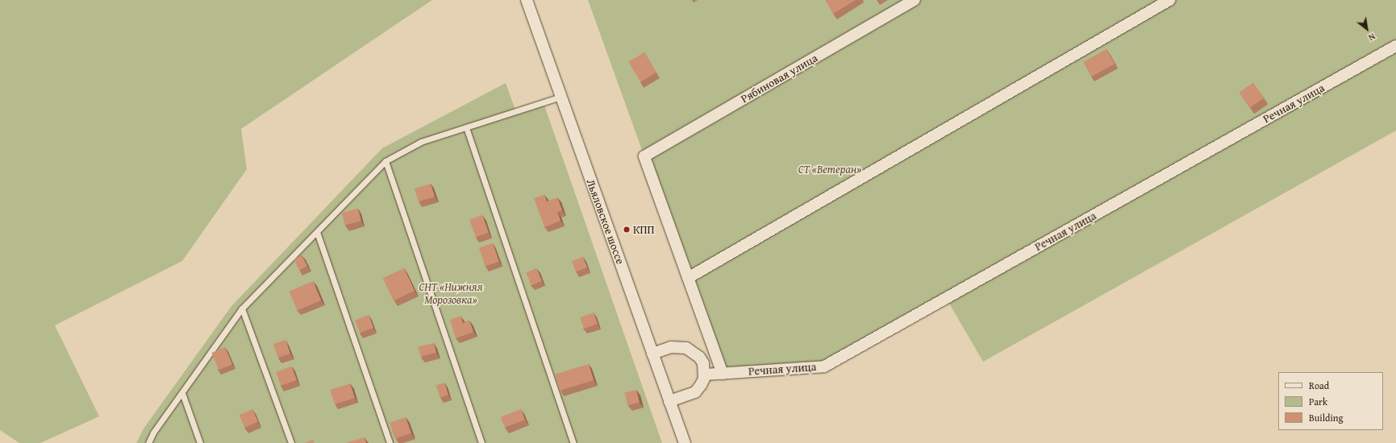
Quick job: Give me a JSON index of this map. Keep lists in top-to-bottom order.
{
  "streets": {
    "street": ["Рябиновая улица", "Речная улица", "Льяловское шоссе"]
  },
  "crossings": [
    ["Речная улица", "Льяловское шоссе"]
  ],
  "parks": ["СТ «Ветеран»", "СНТ «Нижняя Морозовка»"],
  "places": ["КПП"],
  "legend": ["Road", "Park", "Building"],
  "north": "bottom right"
}
